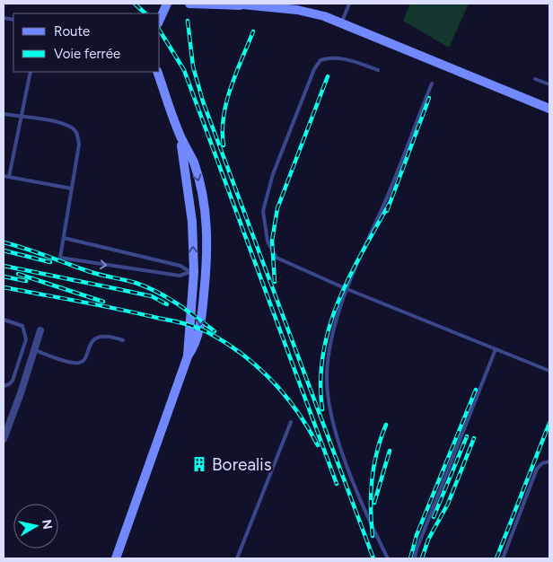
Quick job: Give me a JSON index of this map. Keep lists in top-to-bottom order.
{
  "places": {
    "building": ["Borealis"]
  },
  "legend": ["Route", "Voie ferrée"],
  "north": "right"
}
